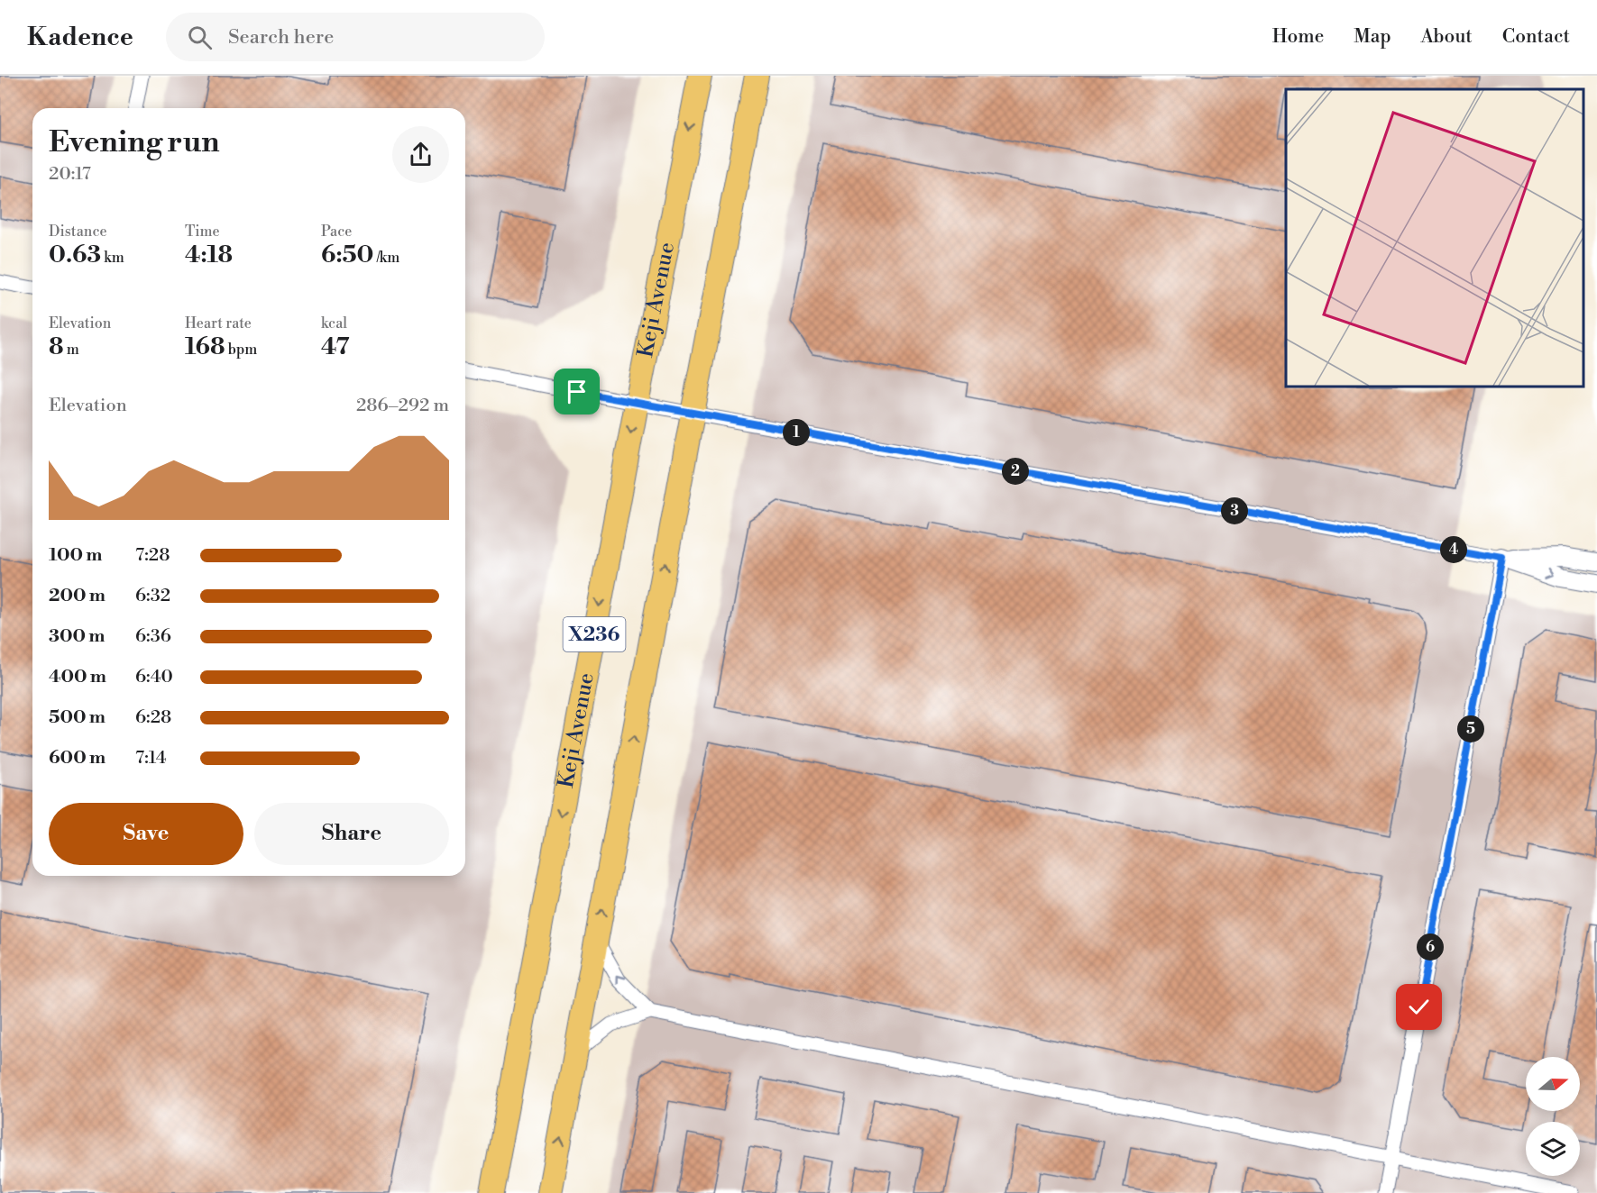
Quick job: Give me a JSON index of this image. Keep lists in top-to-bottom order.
{
  "streets": {
    "main road": ["Keji Avenue", "X236"]
  },
  "north": "right",
  "page": {
    "header": "Kadence",
    "search": "Search here",
    "nav": [
      "Home",
      "Map",
      "About",
      "Contact"
    ],
    "heading": ["Evening run", "20:17"],
    "stats": [
      ["Distance", "0.63 km"],
      ["Time", "4:18"],
      ["Pace", "6:50 /km"],
      ["Elevation", "8 m"],
      ["Heart rate", "168 bpm"],
      ["kcal", "47"]
    ],
    "chart": ["Elevation", "286–292 m"],
    "pins": [
      "1",
      "2",
      "3",
      "4",
      "5",
      "6"
    ],
    "list": [
      {
        "name": "100 m",
        "note": "7:28"
      },
      {
        "name": "200 m",
        "note": "6:32"
      },
      {
        "name": "300 m",
        "note": "6:36"
      },
      {
        "name": "400 m",
        "note": "6:40"
      },
      {
        "name": "500 m",
        "note": "6:28"
      },
      {
        "name": "600 m",
        "note": "7:14"
      }
    ],
    "buttons": ["Save", "Share"]
  }
}
